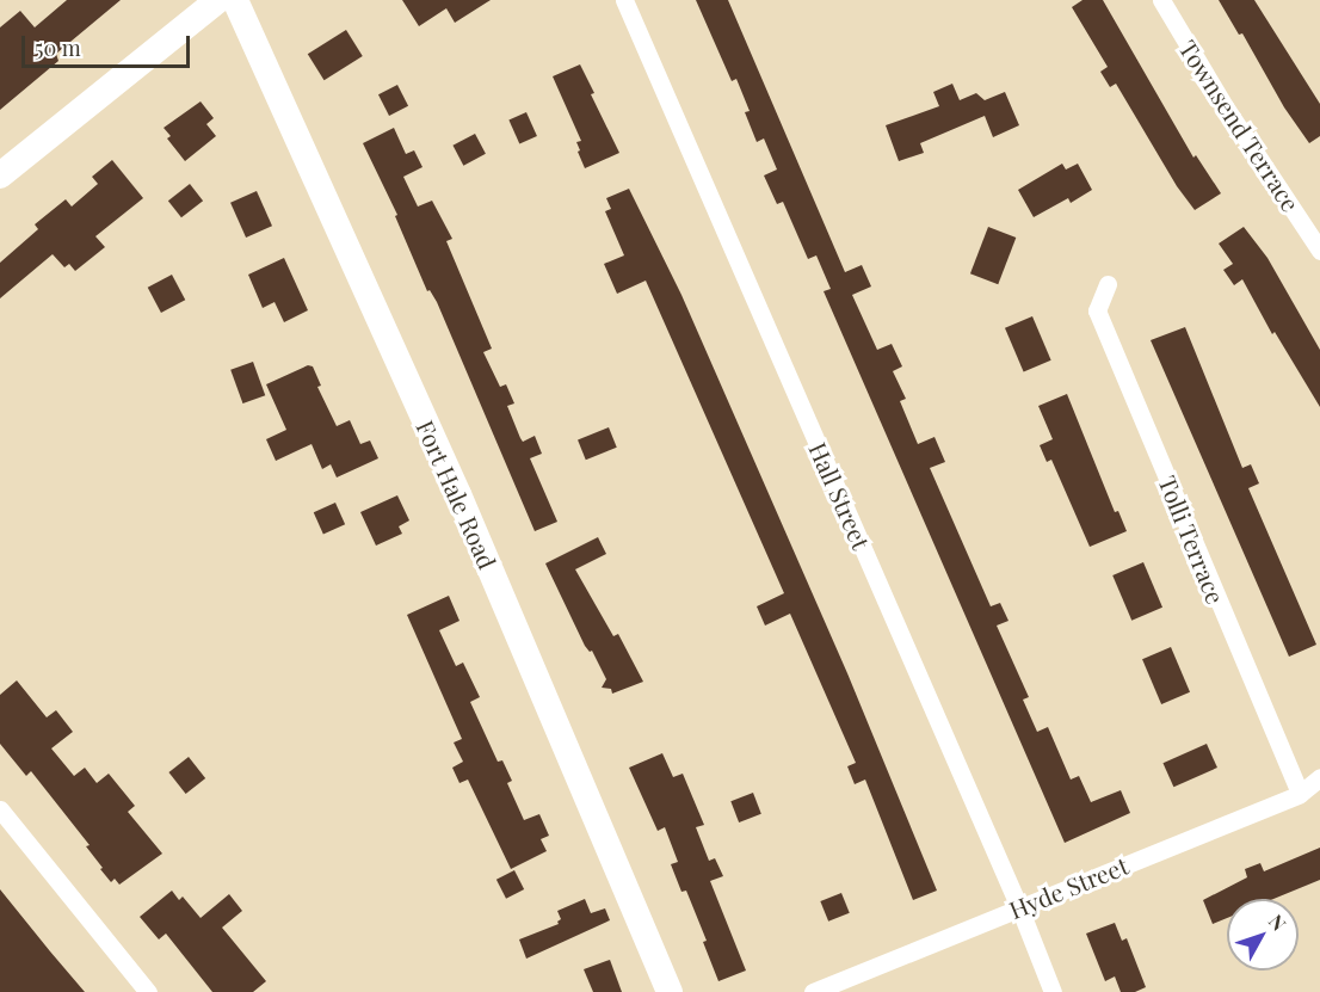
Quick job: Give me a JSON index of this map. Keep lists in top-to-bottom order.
{
  "streets": {
    "street": [
      "Townsend Terrace",
      "Fort Hale Road",
      "Hall Street",
      "Tolli Terrace",
      "Hyde Street"
    ]
  },
  "crossings": [
    ["Hall Street", "Hyde Street"],
    ["Tolli Terrace", "Hyde Street"]
  ],
  "scale_bar": "50 m",
  "north": "top right"
}
